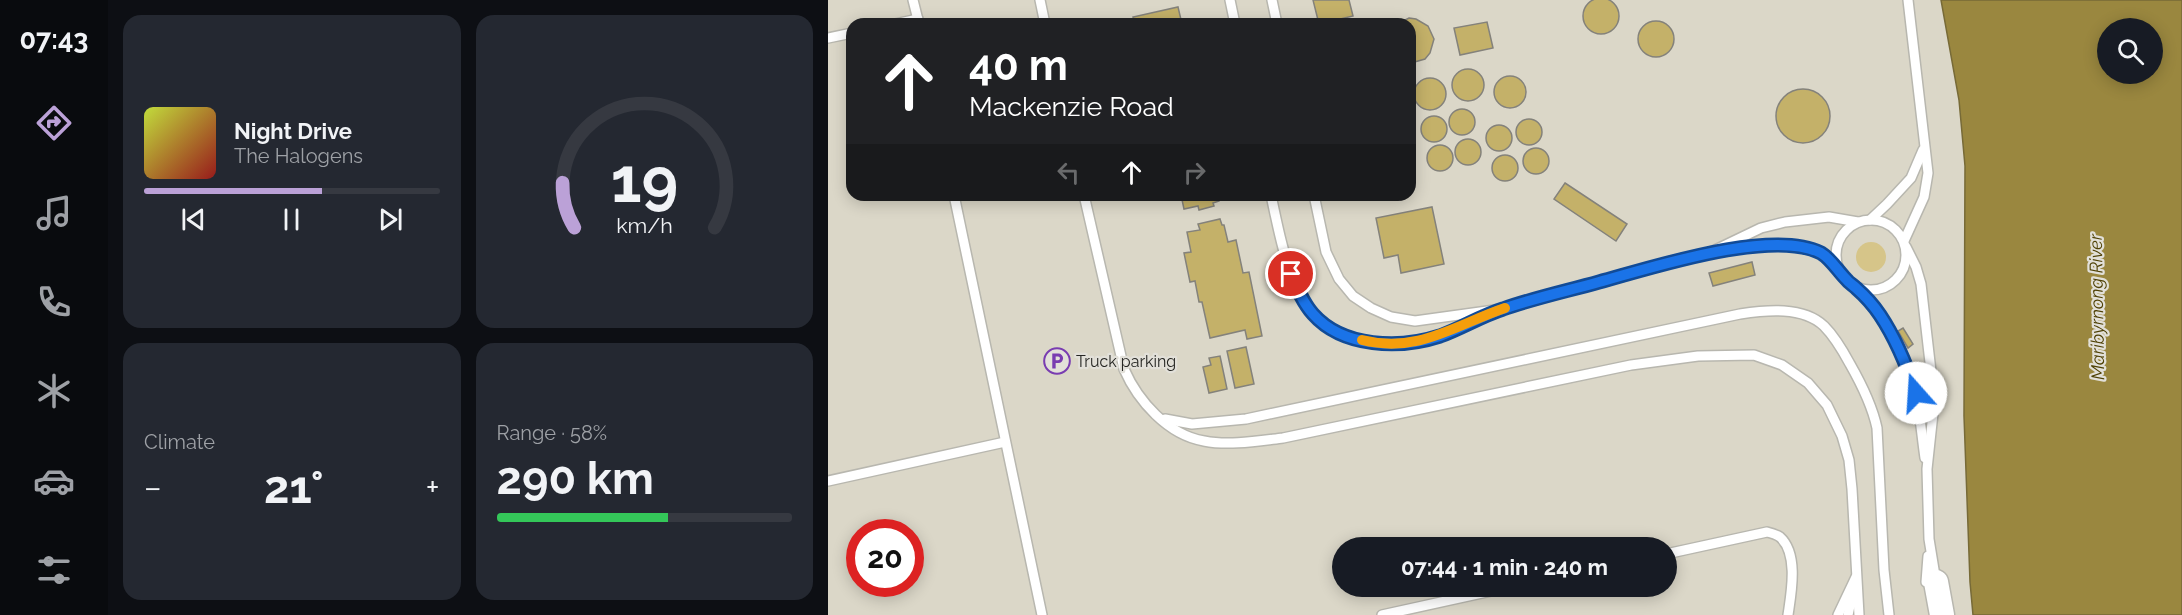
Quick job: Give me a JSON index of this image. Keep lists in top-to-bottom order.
{
  "water": ["Maribyrnong River"],
  "places": {
    "parking": ["Truck parking"]
  },
  "page": {
    "tabs": "07:43",
    "turn": ["40 m", "Mackenzie Road"],
    "song": ["Night Drive", "The Halogens"],
    "tile": [
      "Climate",
      ["Range · 58%", "290 km"]
    ],
    "heat": ["−", "21°", "+"],
    "limit": "20",
    "trip": "07:44 · 1 min · 240 m",
    "gauge": ["19", "km/h"]
  }
}
